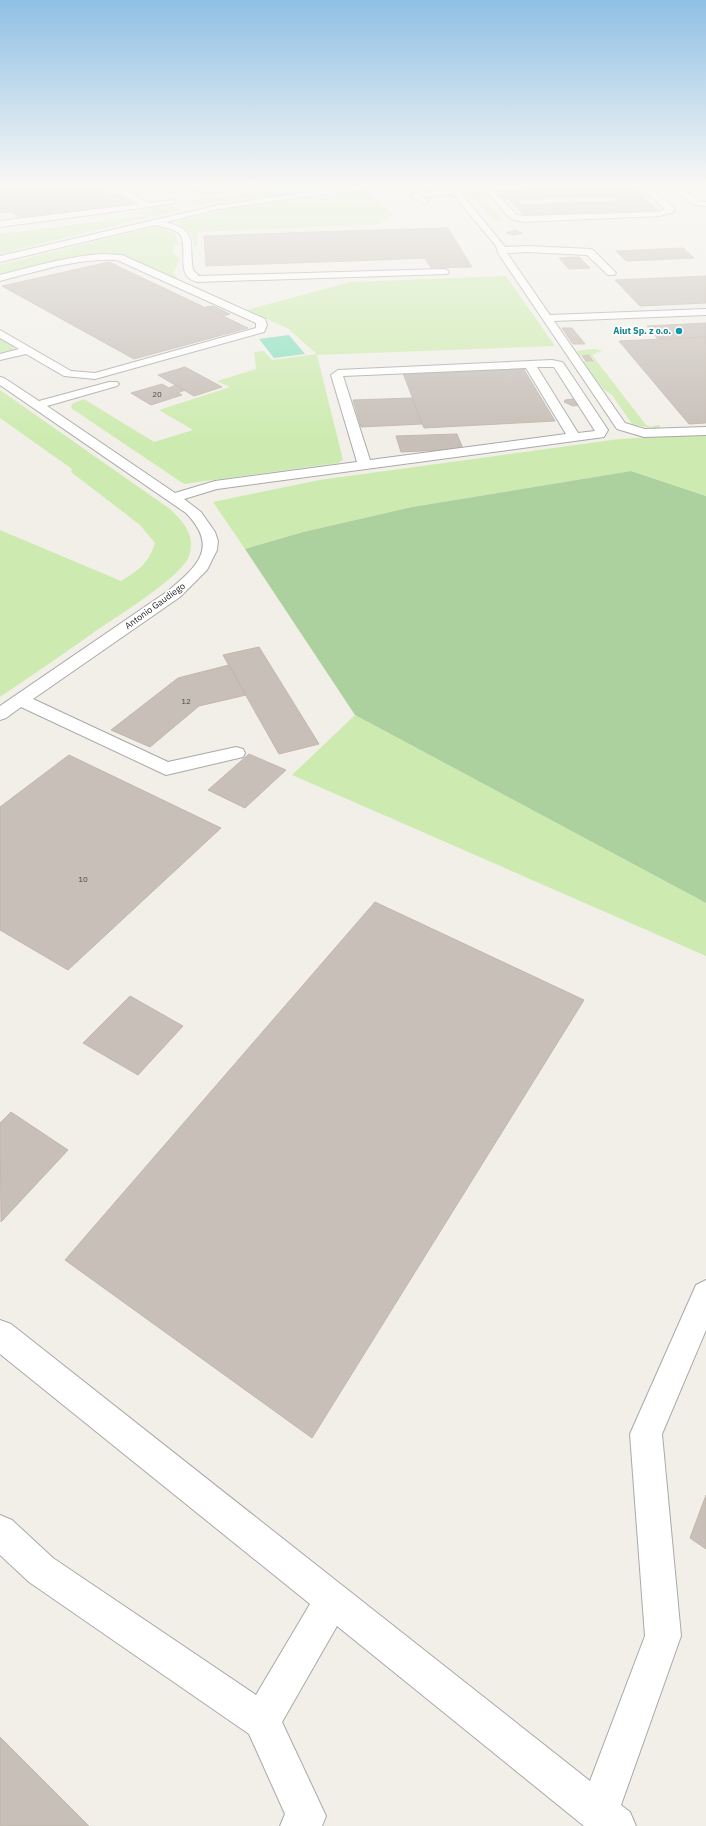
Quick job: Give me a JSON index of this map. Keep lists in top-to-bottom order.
{
  "streets": {
    "street": ["Antonio Gaudiego"]
  },
  "places": ["Aiut Sp. z o.o."],
  "house_numbers": ["20", "12", "10"]
}
